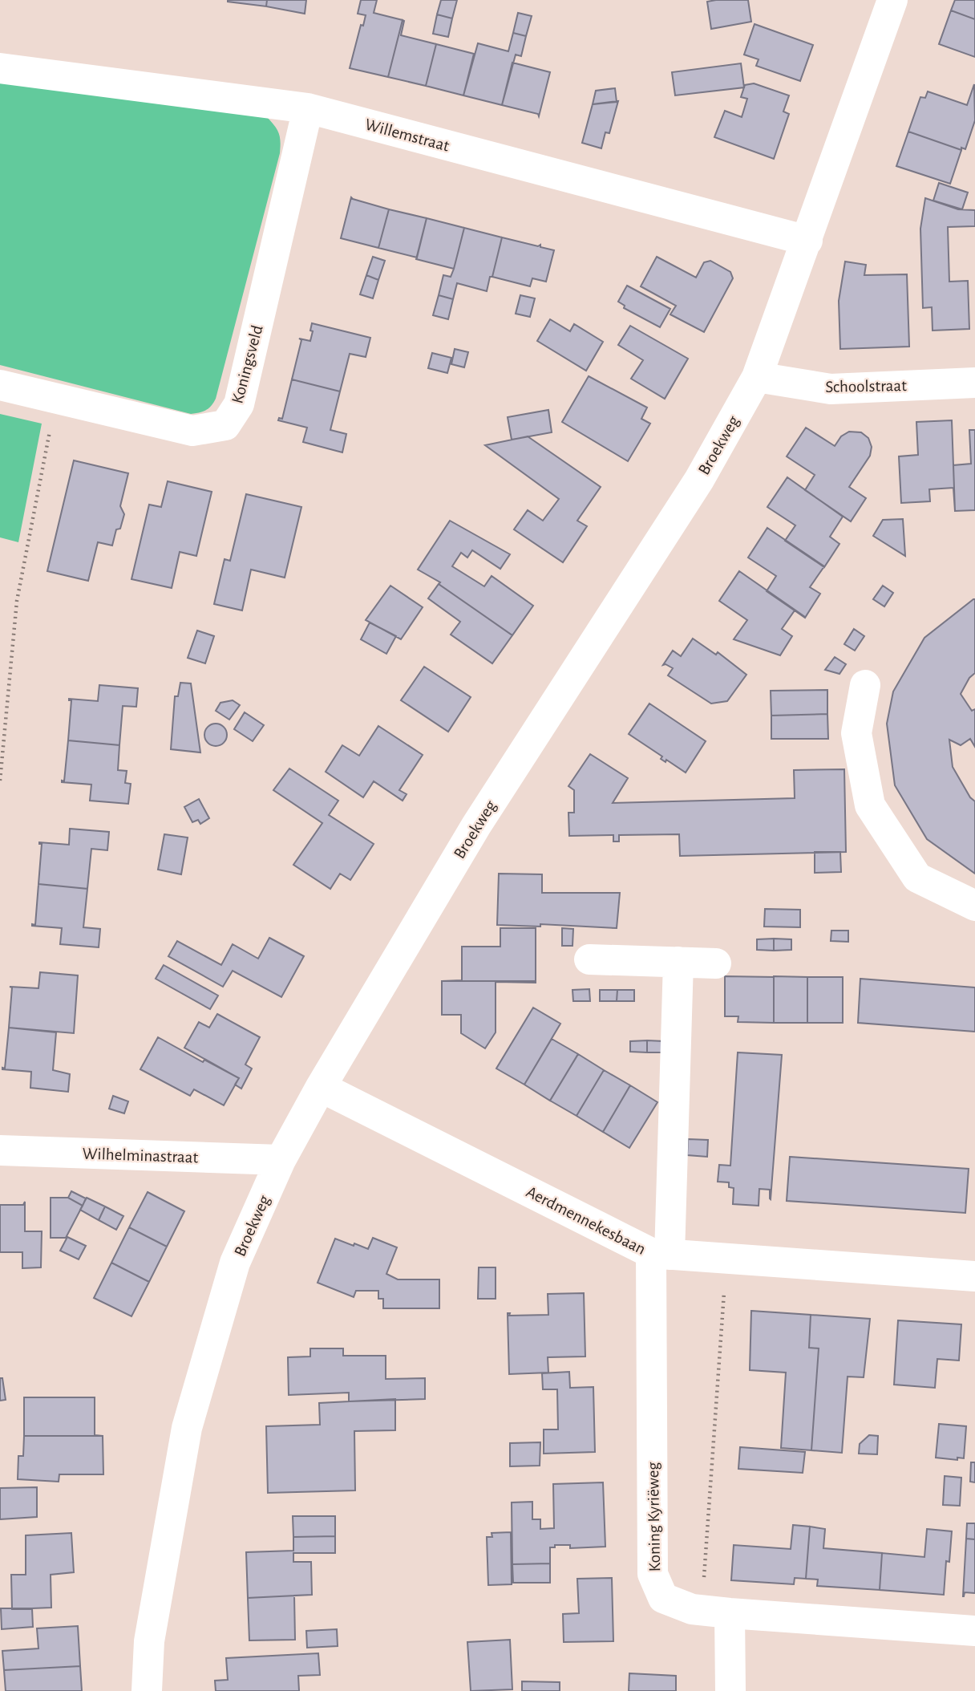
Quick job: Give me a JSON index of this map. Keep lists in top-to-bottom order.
{
  "streets": {
    "street": [
      "Willemstraat",
      "Koningsveld",
      "Schoolstraat",
      "Broekweg",
      "Wilhelminastraat",
      "Aerdmennekesbaan",
      "Koning Kyriëweg"
    ]
  },
  "crossings": [
    ["Willemstraat", "Koningsveld"],
    ["Willemstraat", "Broekweg"],
    ["Schoolstraat", "Broekweg"],
    ["Broekweg", "Wilhelminastraat"],
    ["Broekweg", "Aerdmennekesbaan"],
    ["Aerdmennekesbaan", "Koning Kyriëweg"]
  ]
}
